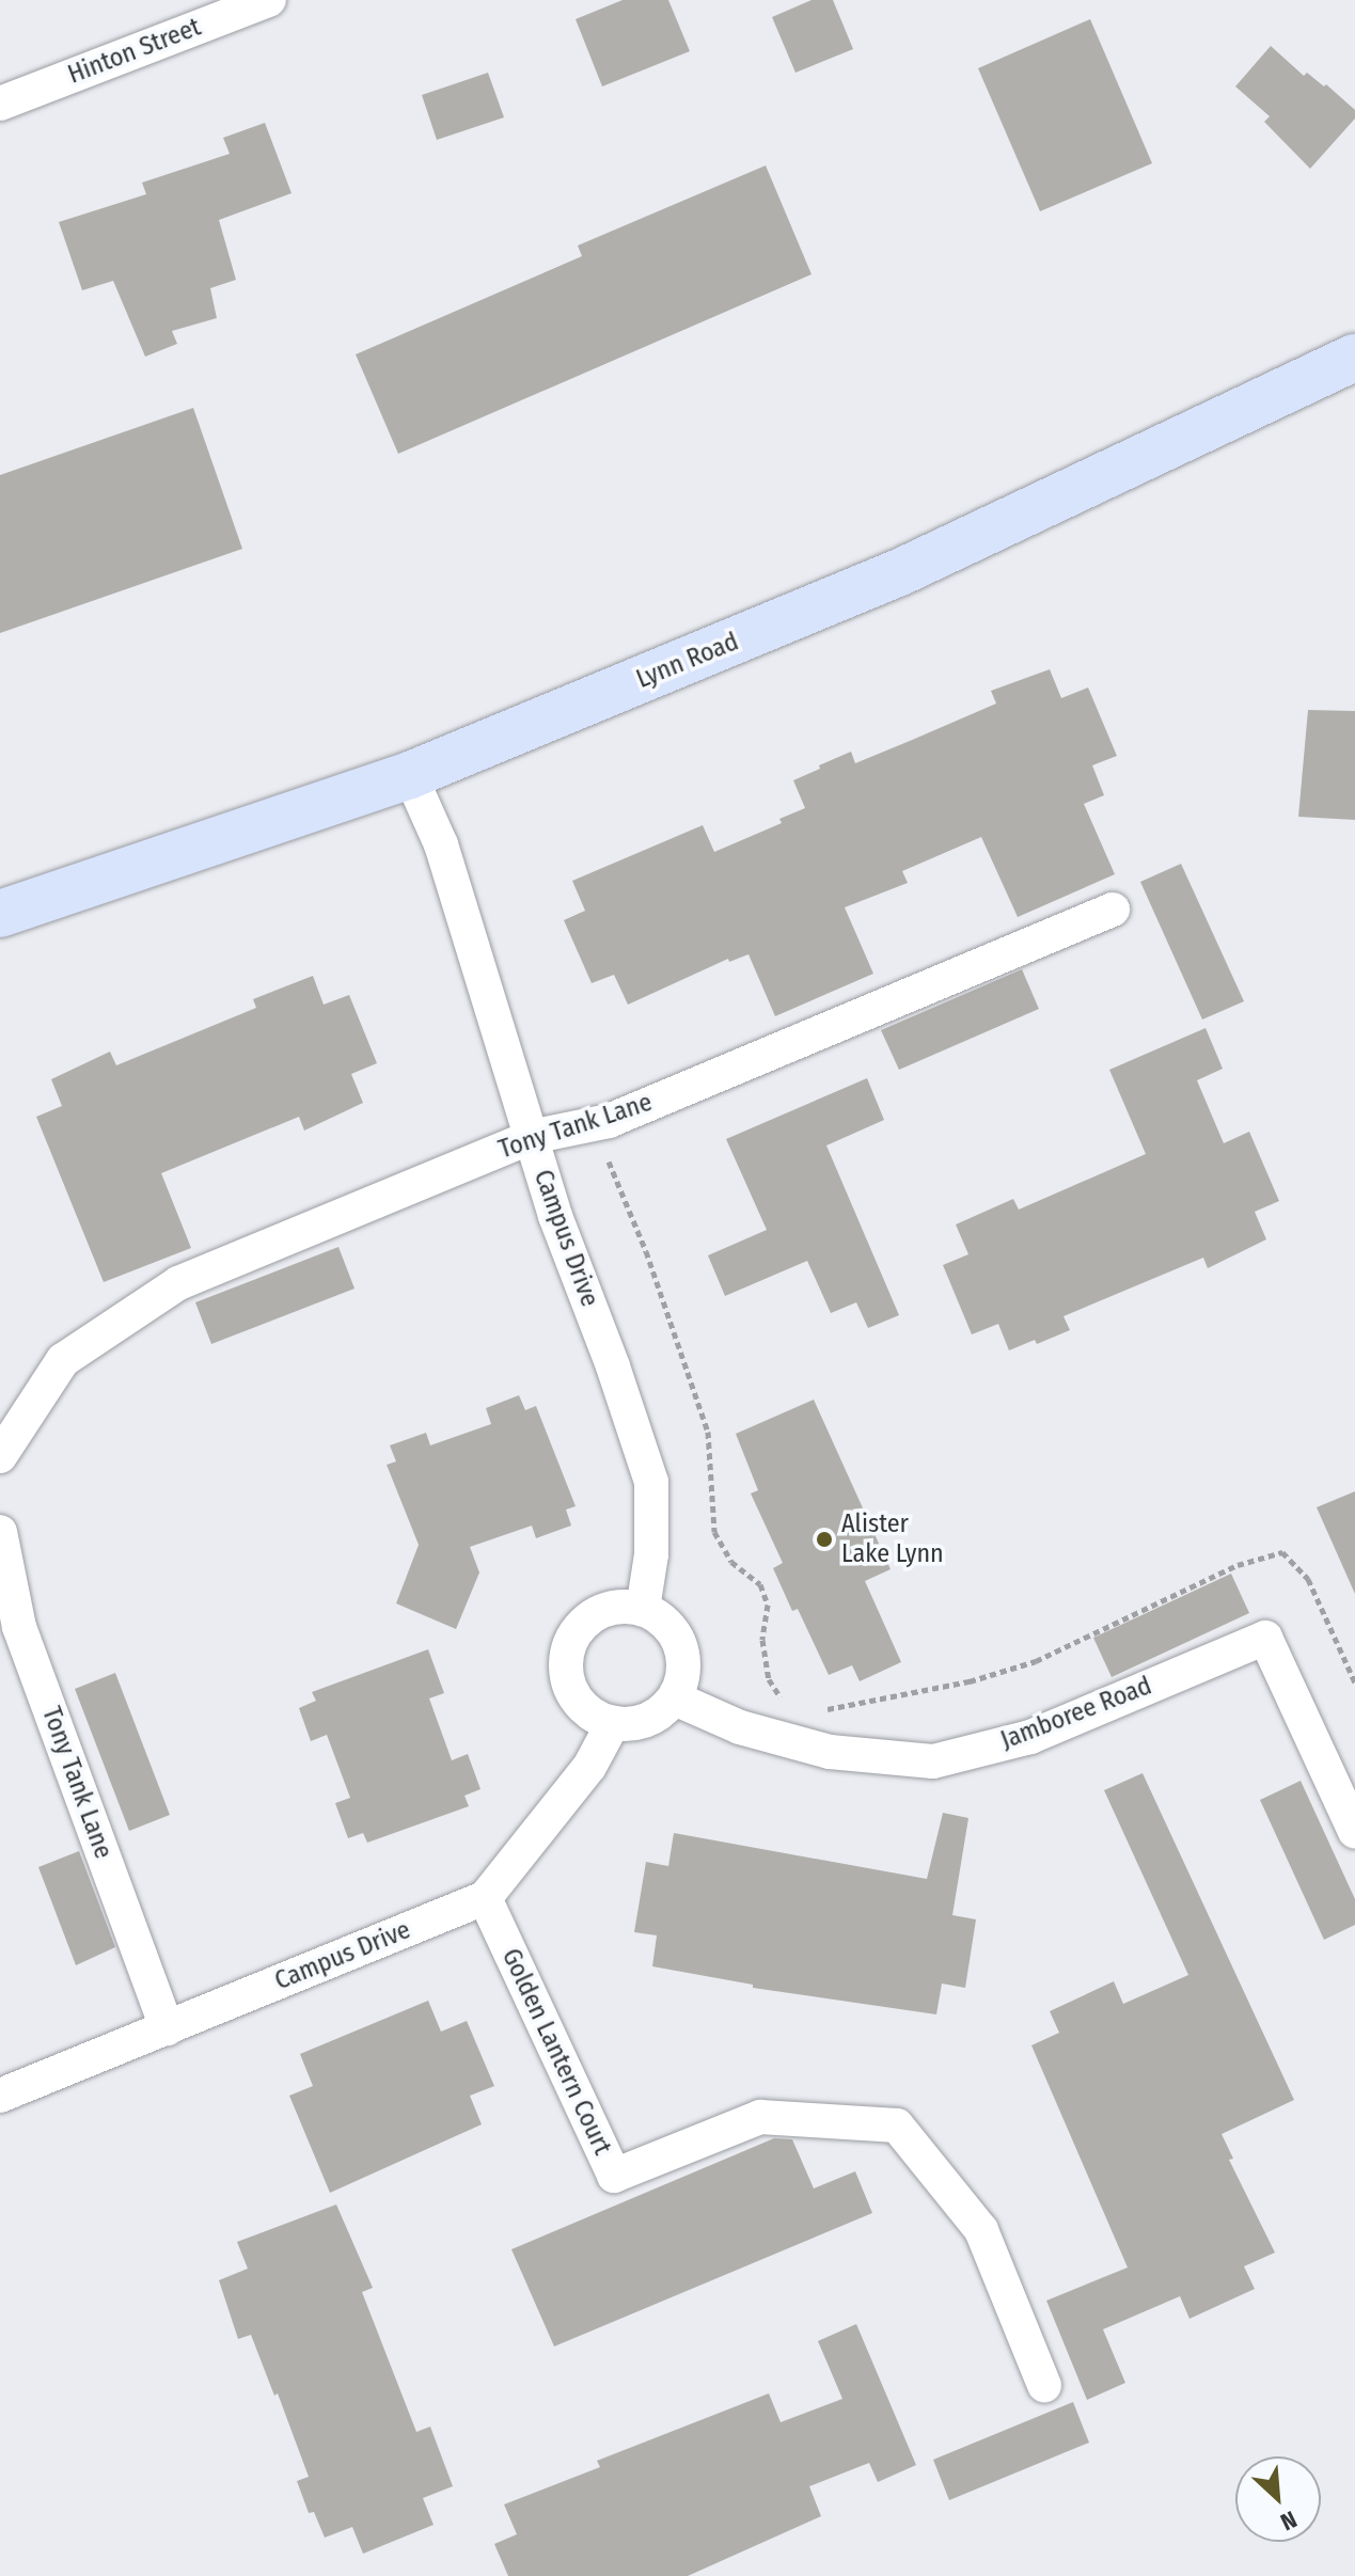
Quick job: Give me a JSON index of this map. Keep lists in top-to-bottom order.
{
  "streets": {
    "main road": ["Lynn Road"],
    "street": [
      "Hinton Street",
      "Tony Tank Lane",
      "Campus Drive",
      "Jamboree Road",
      "Golden Lantern Court"
    ]
  },
  "crossings": [
    ["Lynn Road", "Campus Drive"],
    ["Tony Tank Lane", "Campus Drive"],
    ["Campus Drive", "Jamboree Road"],
    ["Campus Drive", "Golden Lantern Court"]
  ],
  "places": ["Alister Lake Lynn"],
  "north": "bottom right"
}
